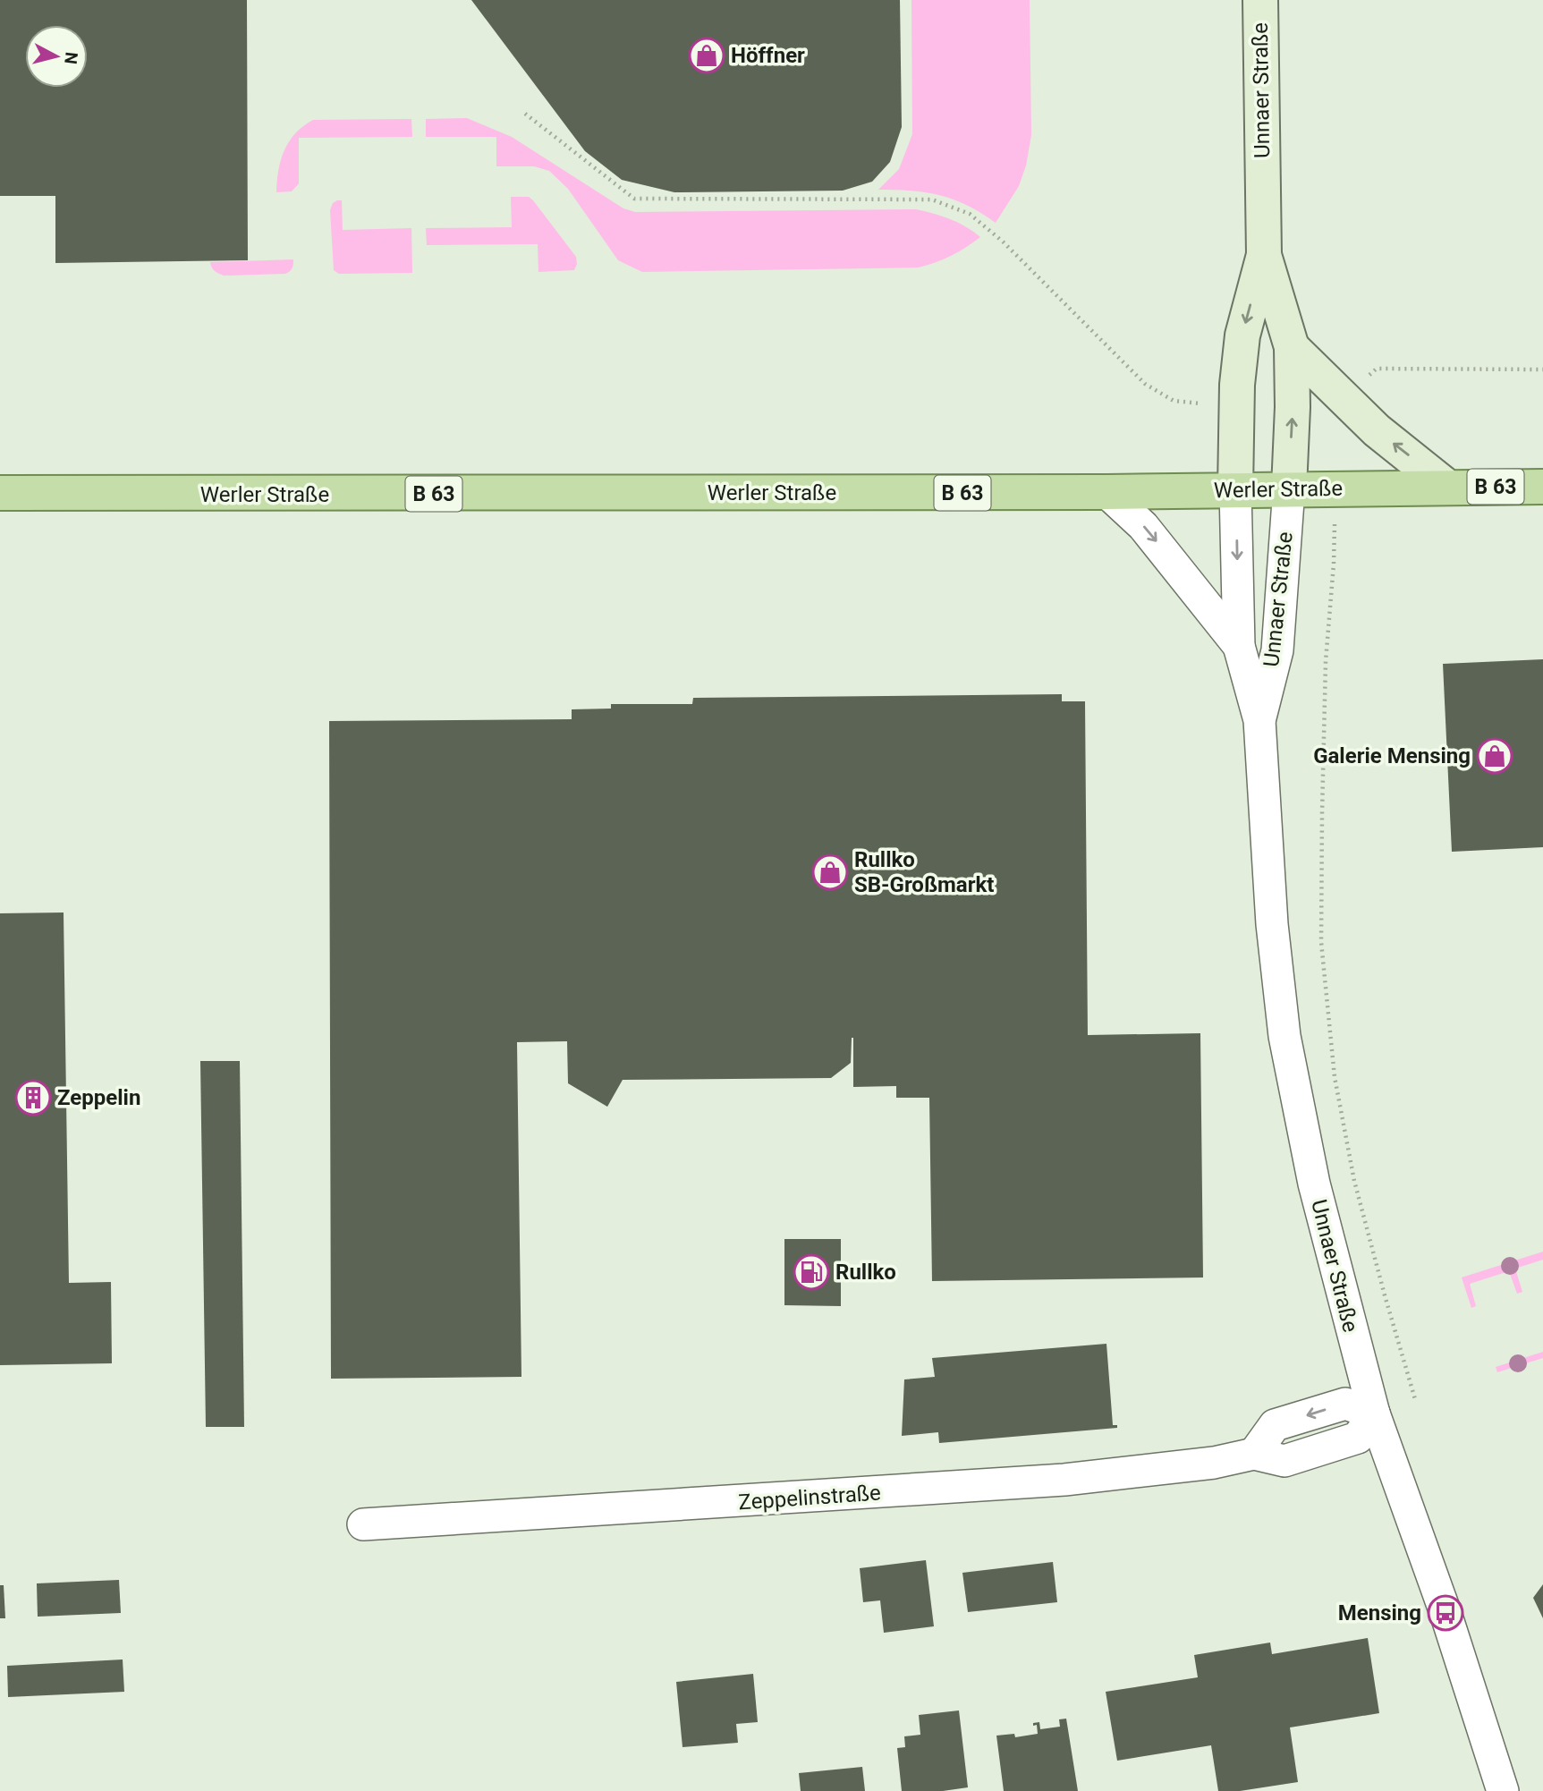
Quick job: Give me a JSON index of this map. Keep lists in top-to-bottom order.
{
  "streets": {
    "main road": ["Unnaer Straße", "B 63", "Werler Straße"],
    "street": ["Zeppelinstraße"]
  },
  "crossings": [
    ["Unnaer Straße", "Werler Straße"],
    ["Unnaer Straße", "Zeppelinstraße"]
  ],
  "places": {
    "shop": ["Höffner", "Galerie Mensing", "Rullko SB-Großmarkt"],
    "building": ["Zeppelin"],
    "fuel station": ["Rullko"],
    "bus stop": ["Mensing"]
  },
  "north": "right"
}
